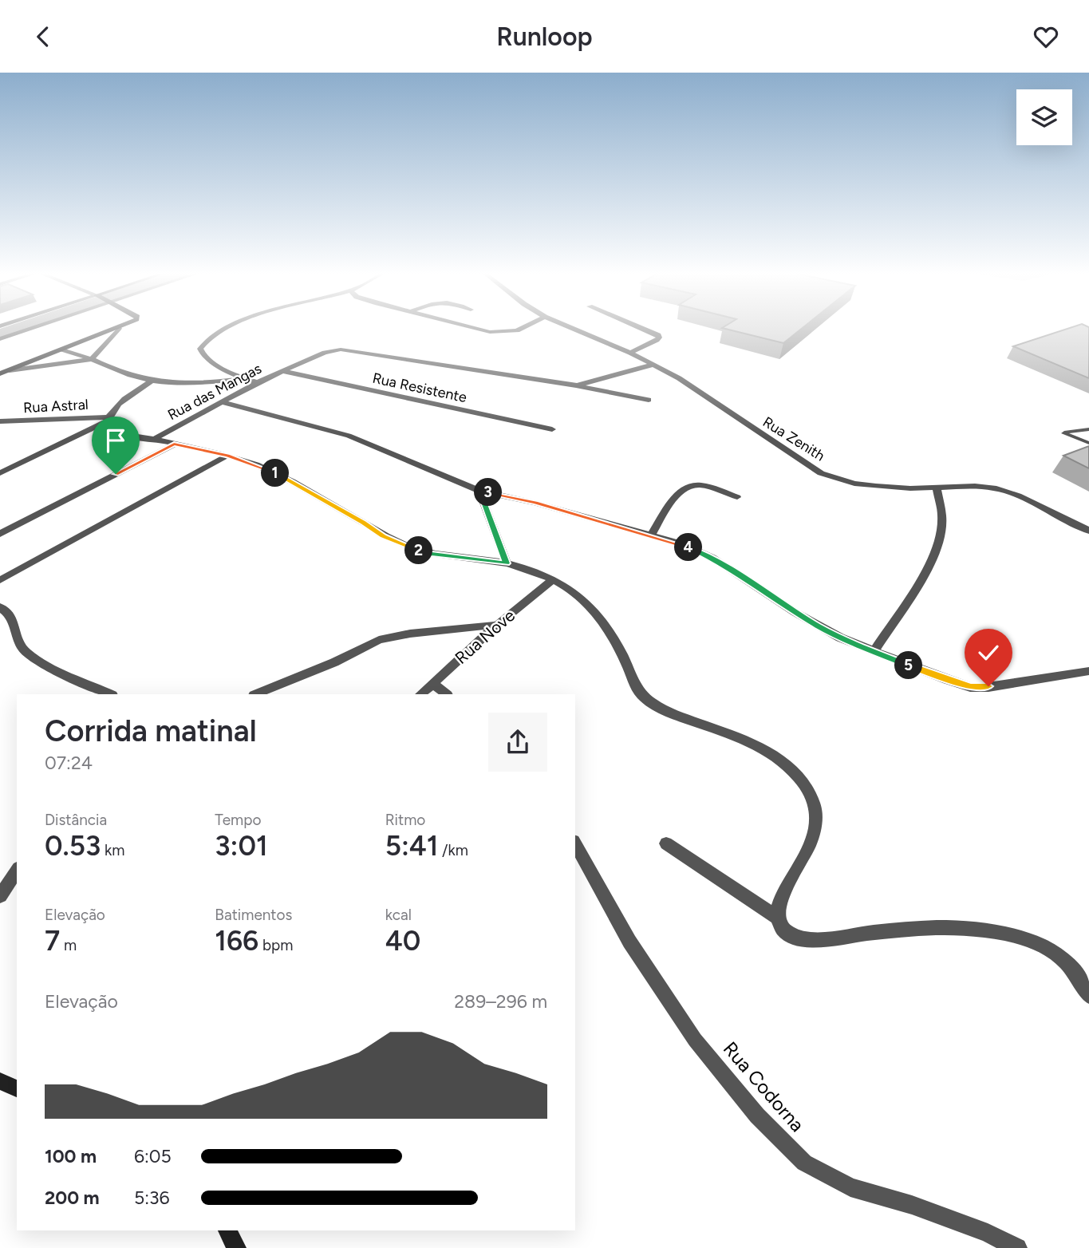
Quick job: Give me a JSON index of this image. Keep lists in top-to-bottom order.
{
  "streets": {
    "street": [
      "Rua Resistente",
      "Rua das Mangas",
      "Rua Astral",
      "Rua Zenith",
      "Rua Nove",
      "Rua Codorna"
    ]
  },
  "crossings": [
    ["Rua Resistente", "Rua das Mangas"]
  ],
  "page": {
    "header": "Runloop",
    "pins": [
      "1",
      "3",
      "4",
      "2",
      "5"
    ],
    "heading": ["Corrida matinal", "07:24"],
    "stats": [
      ["Distância", "0.53 km"],
      ["Tempo", "3:01"],
      ["Ritmo", "5:41 /km"],
      ["Elevação", "7 m"],
      ["Batimentos", "166 bpm"],
      ["kcal", "40"]
    ],
    "chart": ["Elevação", "289–296 m"],
    "list": [
      {
        "name": "100 m",
        "note": "6:05"
      },
      {
        "name": "200 m",
        "note": "5:36"
      }
    ]
  }
}
